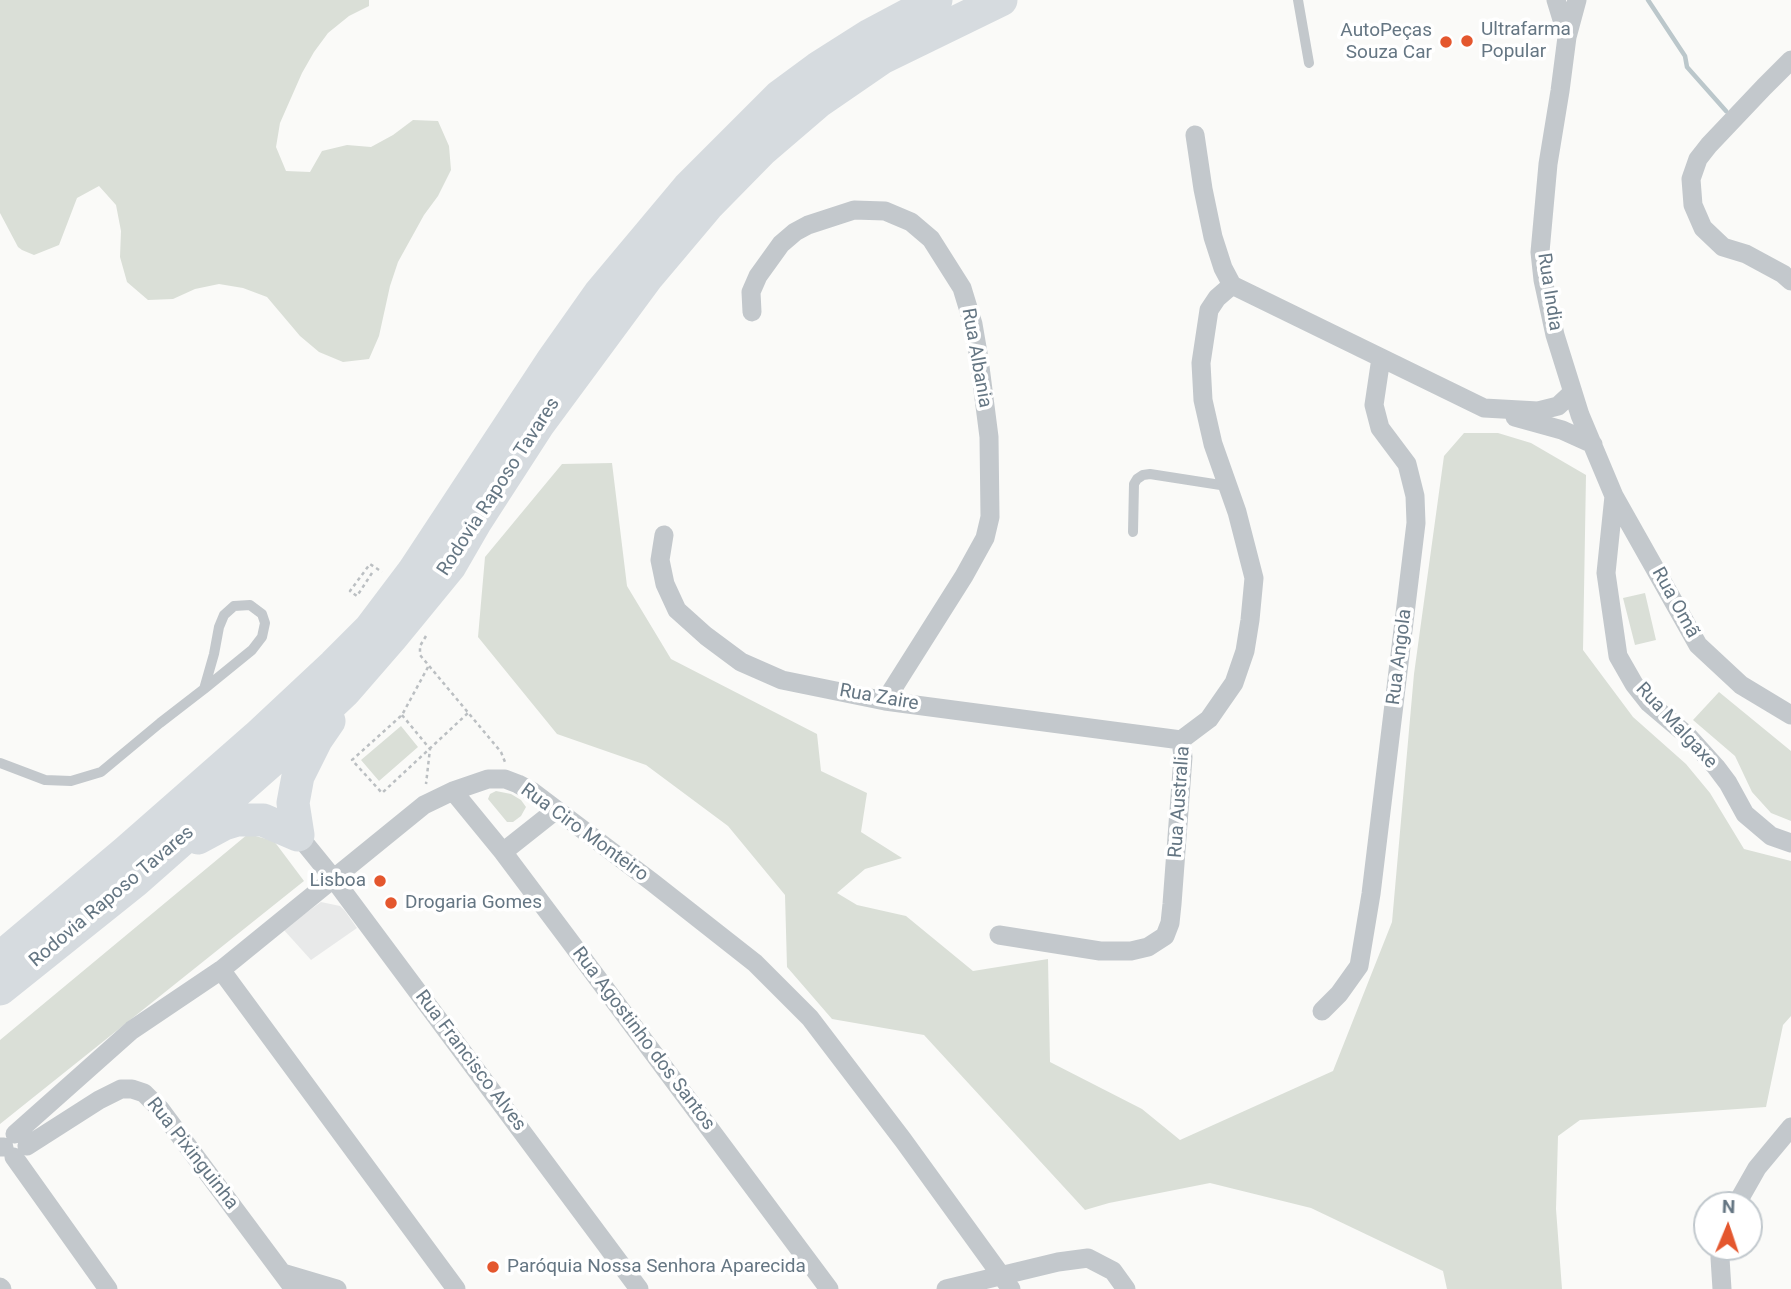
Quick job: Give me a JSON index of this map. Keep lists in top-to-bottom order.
{
  "streets": {
    "highway": ["Rodovia Raposo Tavares"],
    "street": [
      "Rua India",
      "Rua Albania",
      "Rua Omã",
      "Rua Angola",
      "Rua Zaire",
      "Rua Malgaxe",
      "Rua Australia",
      "Rua Ciro Monteiro",
      "Rua Agostinho dos Santos",
      "Rua Francisco Alves",
      "Rua Pixinguinha"
    ]
  },
  "crossings": [
    ["Rua India", "Rua Omã"],
    ["Rua India", "Rua Malgaxe"],
    ["Rua Albania", "Rua Zaire"],
    ["Rua Omã", "Rua Malgaxe"],
    ["Rua Zaire", "Rua Australia"],
    ["Rua Ciro Monteiro", "Rua Agostinho dos Santos"],
    ["Rua Ciro Monteiro", "Rua Francisco Alves"]
  ],
  "places": [
    "Ultrafarma Popular",
    "AutoPeças Souza Car",
    "Lisboa",
    "Drogaria Gomes",
    "Paróquia Nossa Senhora Aparecida"
  ],
  "north": "top"
}
